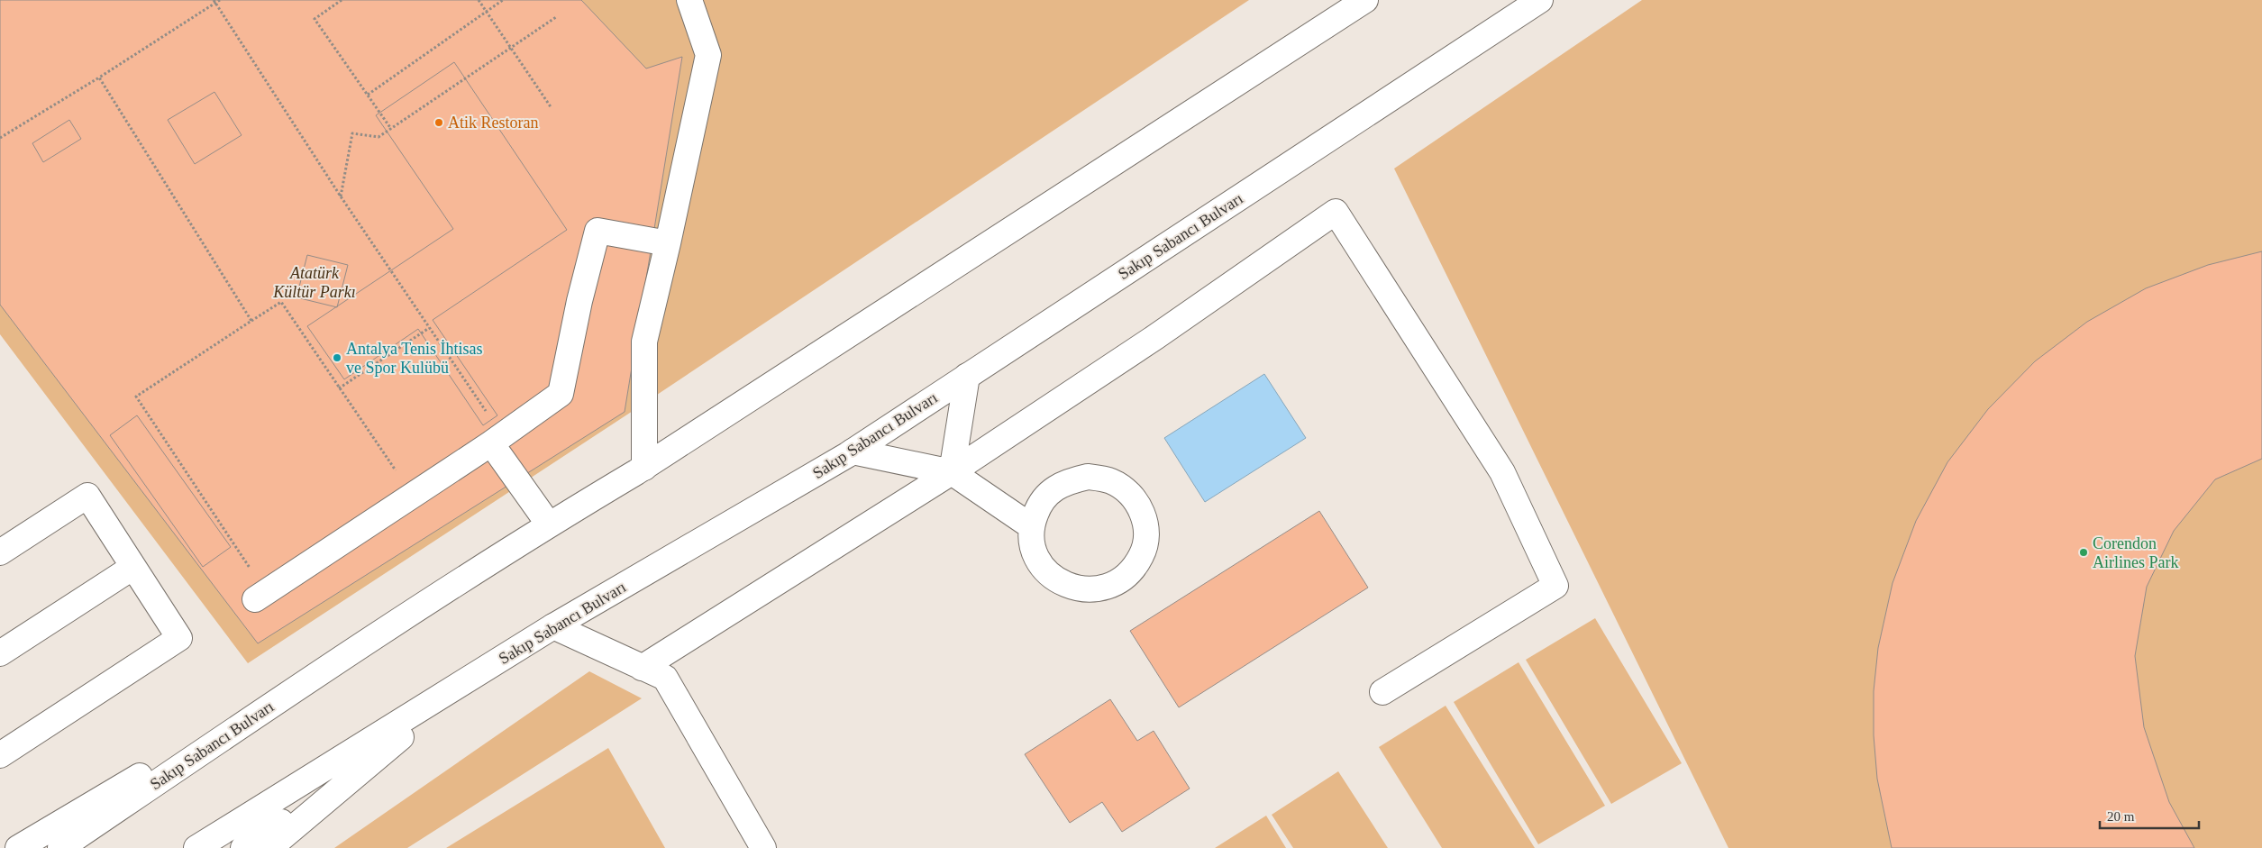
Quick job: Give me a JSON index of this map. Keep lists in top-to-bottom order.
{
  "streets": {
    "main road": ["Sakıp Sabancı Bulvarı"]
  },
  "parks": ["Atatürk Kültür Parkı"],
  "places": ["Atik Restoran", "Antalya Tenis İhtisas ve Spor Kulübü", "Corendon Airlines Park"],
  "scale_bar": "20 m"
}
